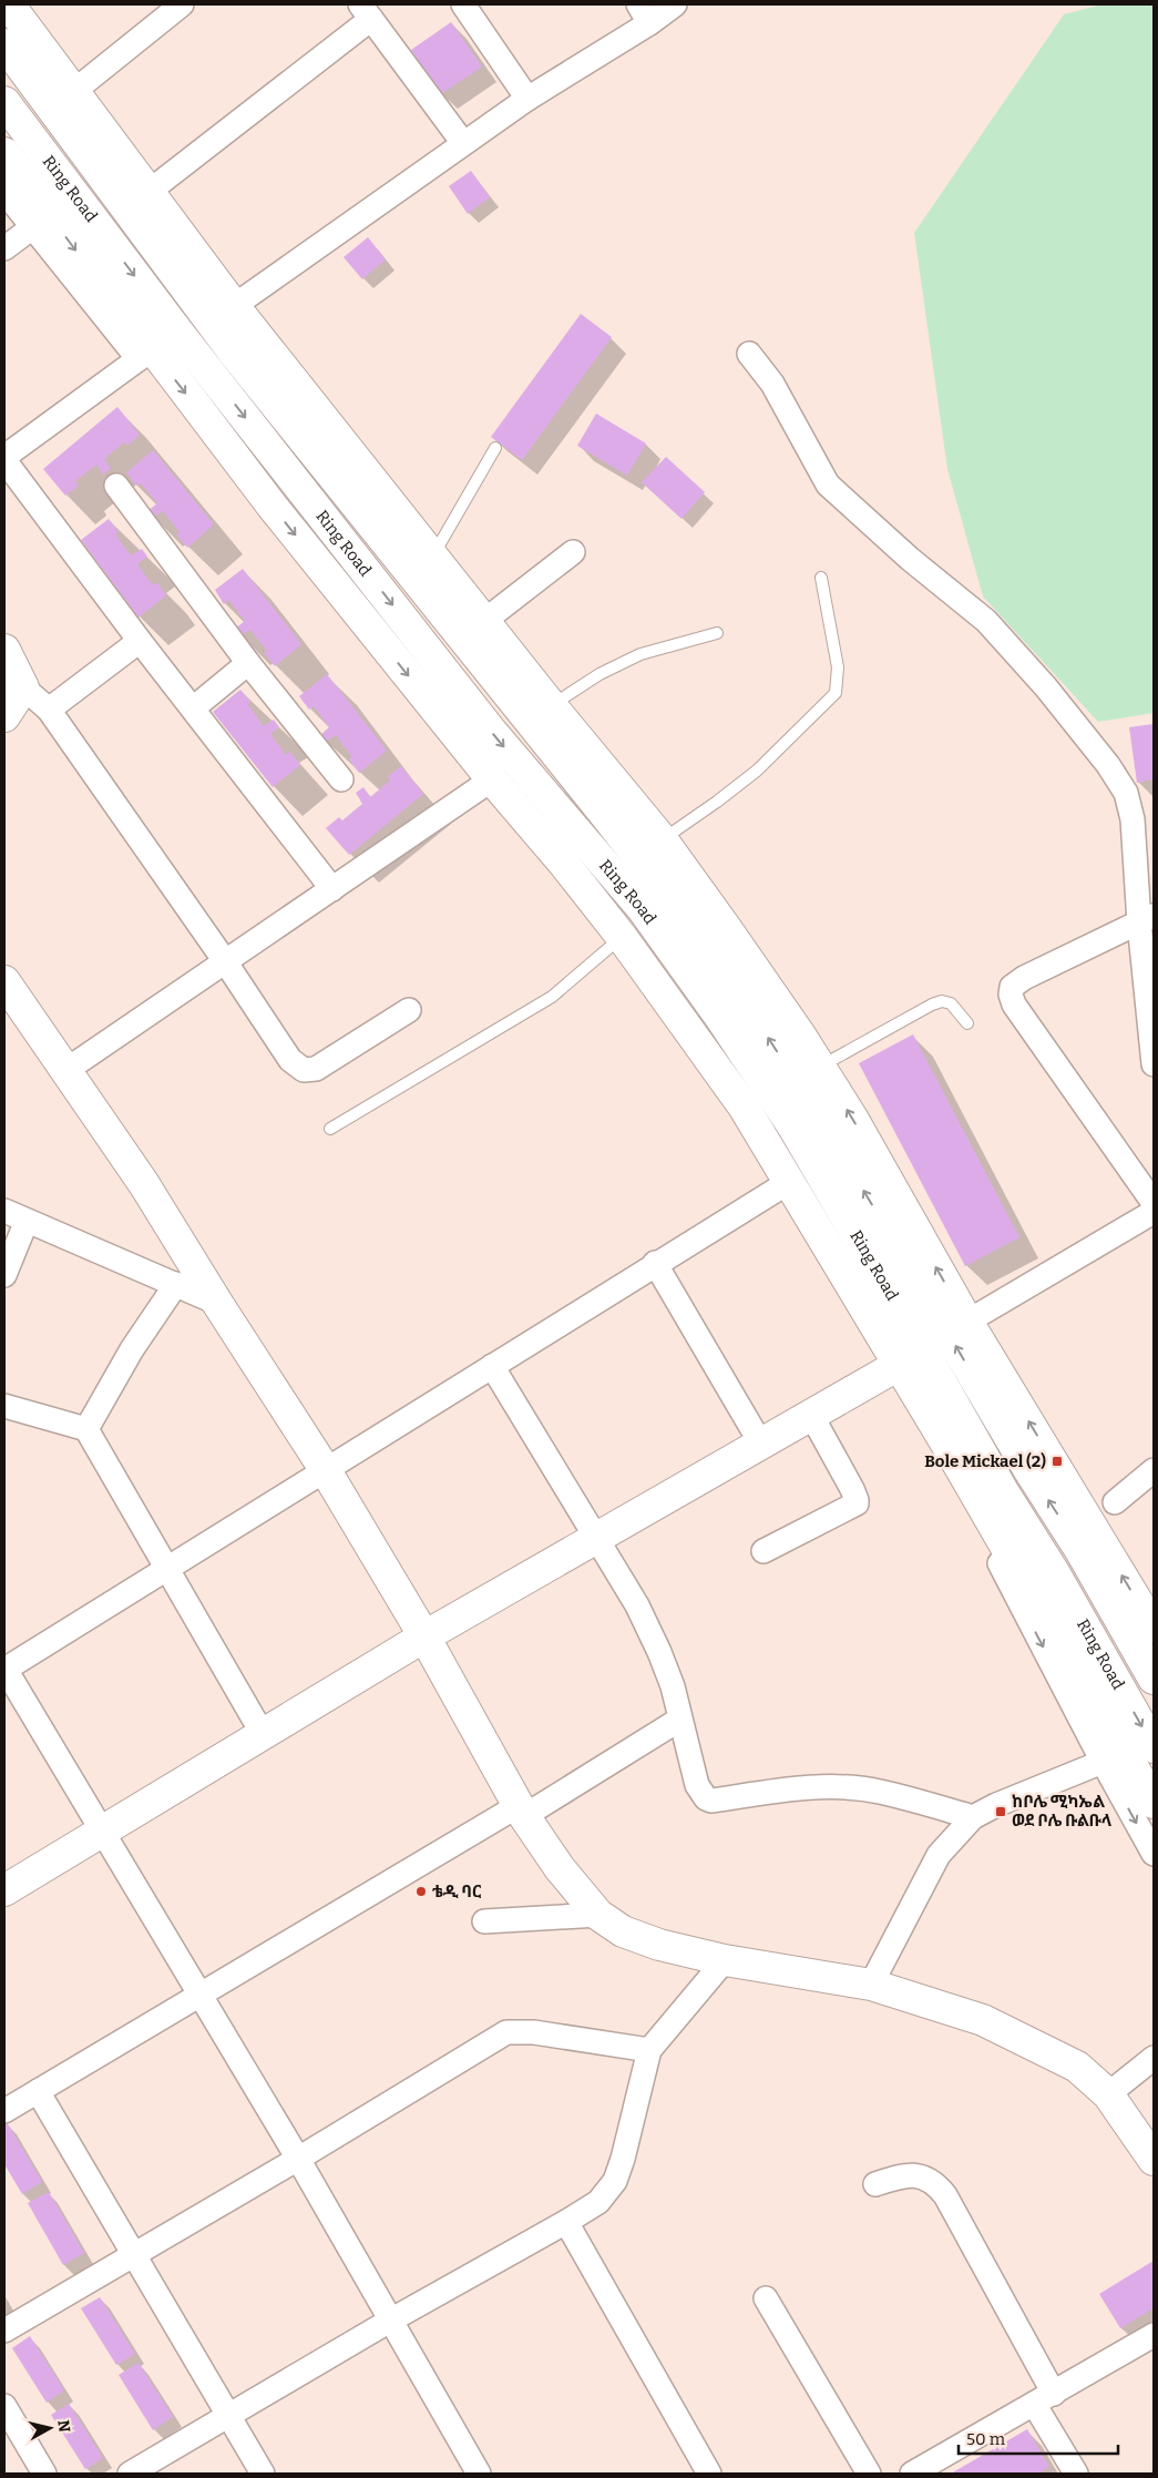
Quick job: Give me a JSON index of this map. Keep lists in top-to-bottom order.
{
  "streets": {
    "main road": ["Ring Road"]
  },
  "places": {
    "transit": ["Bole Mickael (2)", "ከቦሌ ሚካኤል ወደ ቦሌ ቡልቡላ"],
    "other": ["ቴዲ ባር"]
  },
  "scale_bar": "50 m",
  "north": "right"
}
